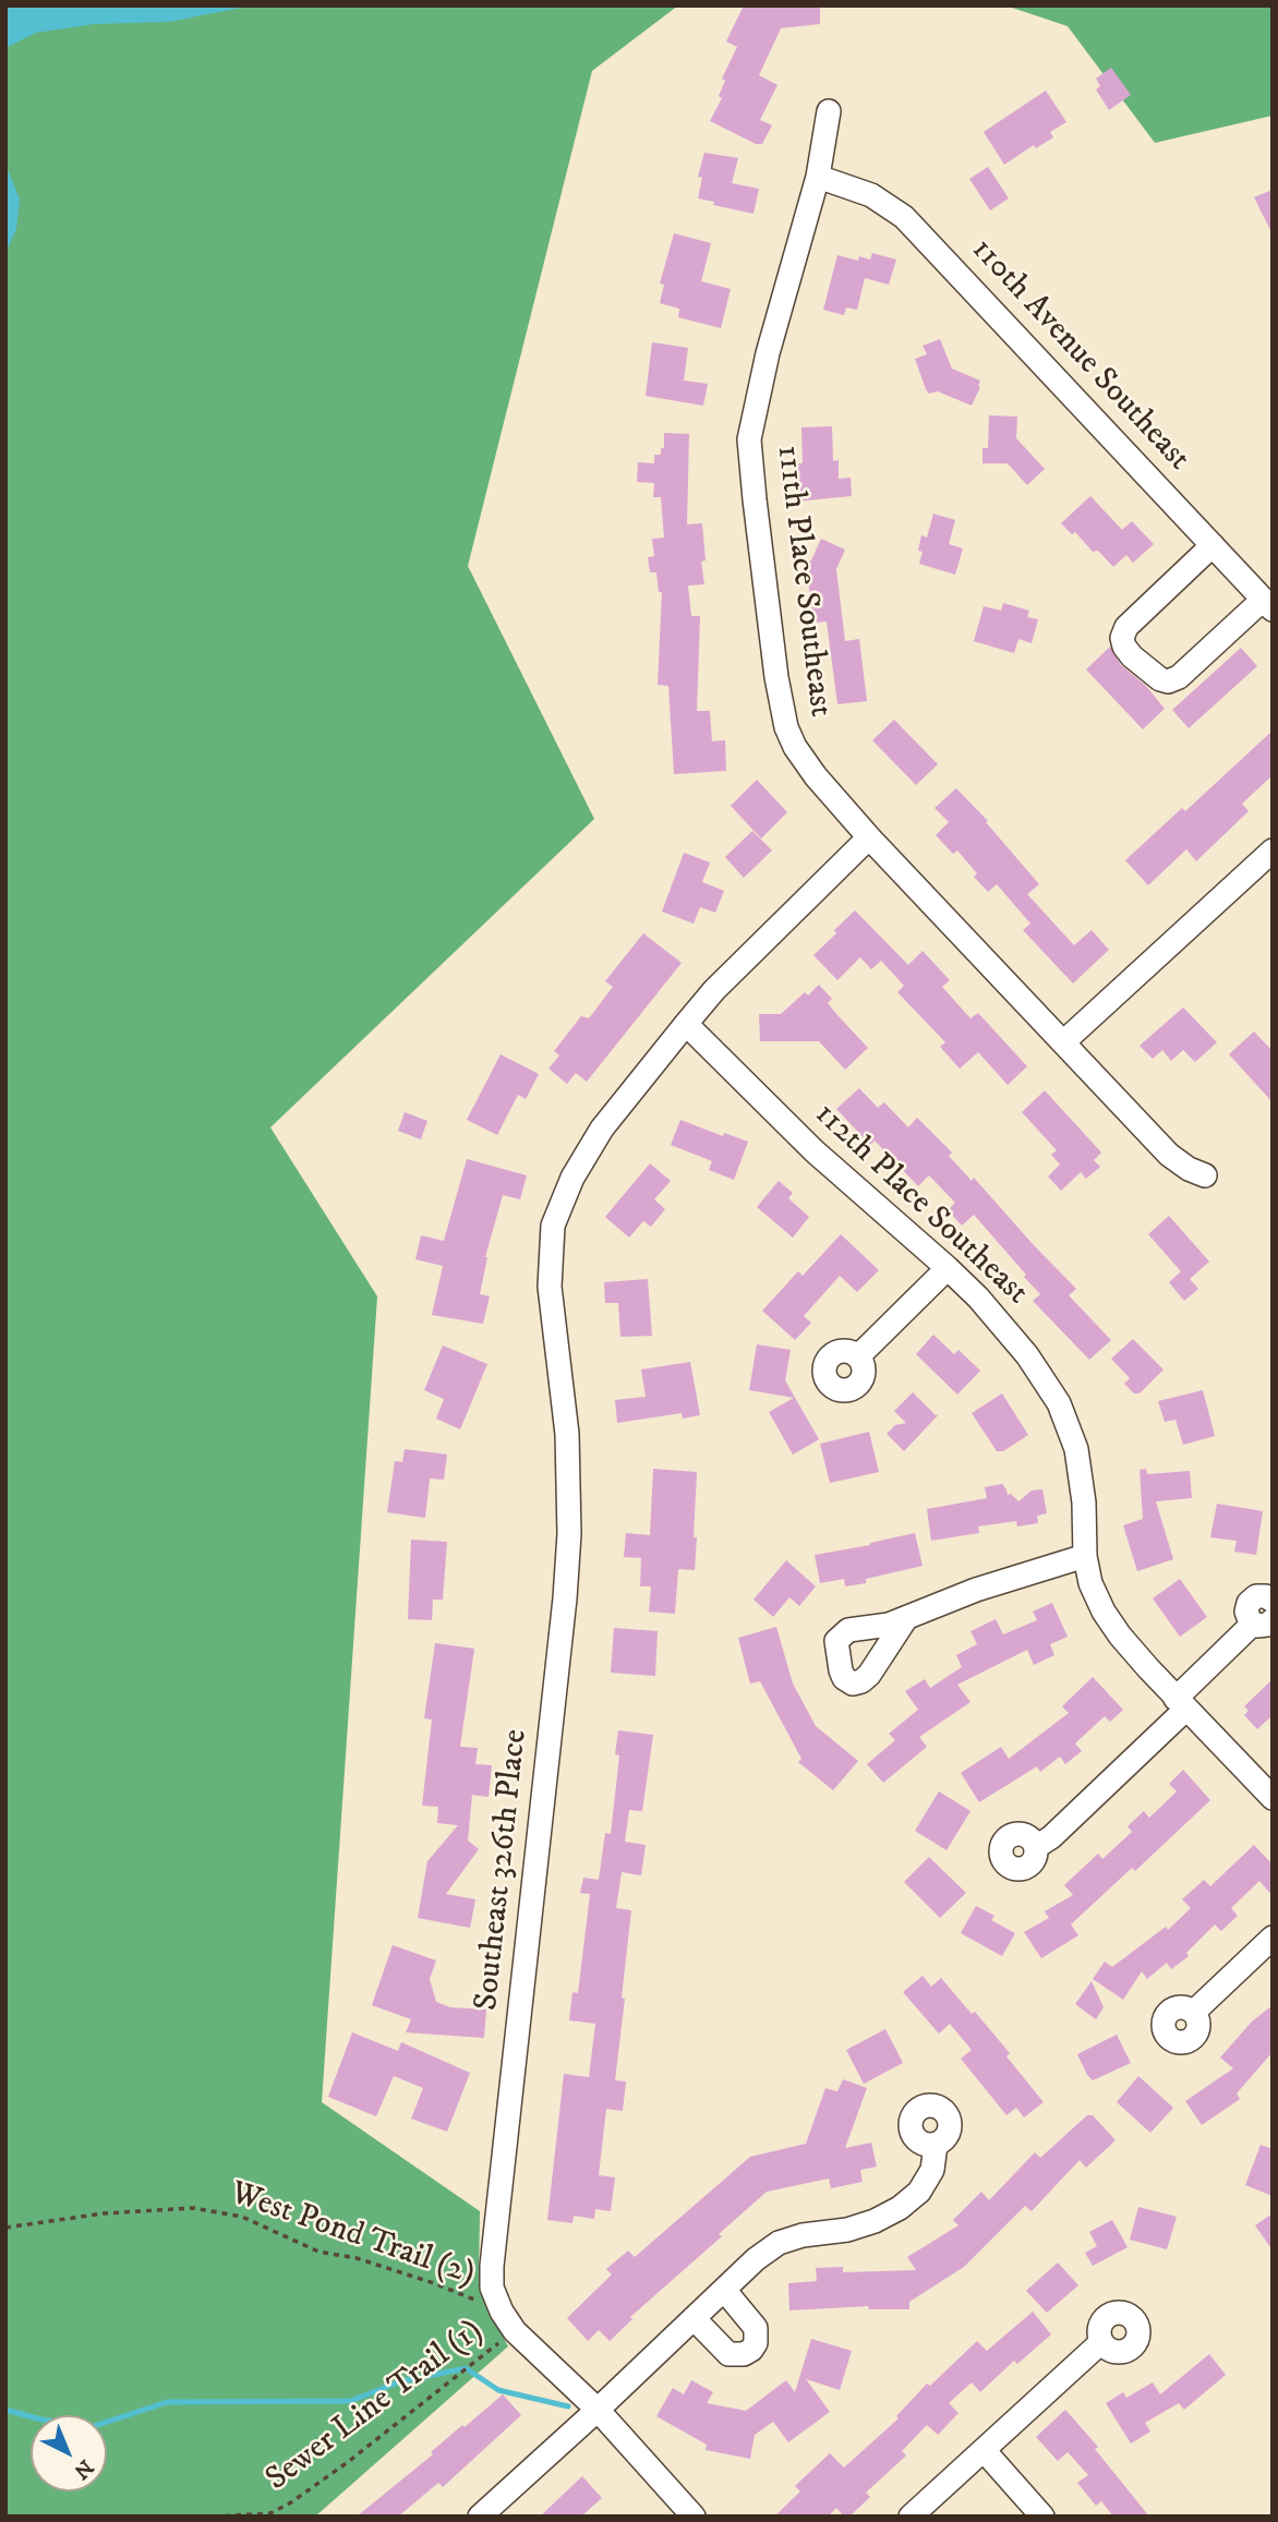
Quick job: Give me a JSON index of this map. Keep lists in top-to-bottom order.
{
  "streets": {
    "street": [
      "110th Avenue Southeast",
      "111th Place Southeast",
      "112th Place Southeast",
      "Southeast 326th Place"
    ],
    "path": ["West Pond Trail (2)", "Sewer Line Trail (1)"]
  },
  "crossings": [
    ["110th Avenue Southeast", "111th Place Southeast"],
    ["111th Place Southeast", "Southeast 326th Place"],
    ["112th Place Southeast", "Southeast 326th Place"],
    ["Southeast 326th Place", "West Pond Trail (2)"],
    ["Southeast 326th Place", "Sewer Line Trail (1)"]
  ],
  "north": "bottom right"
}
